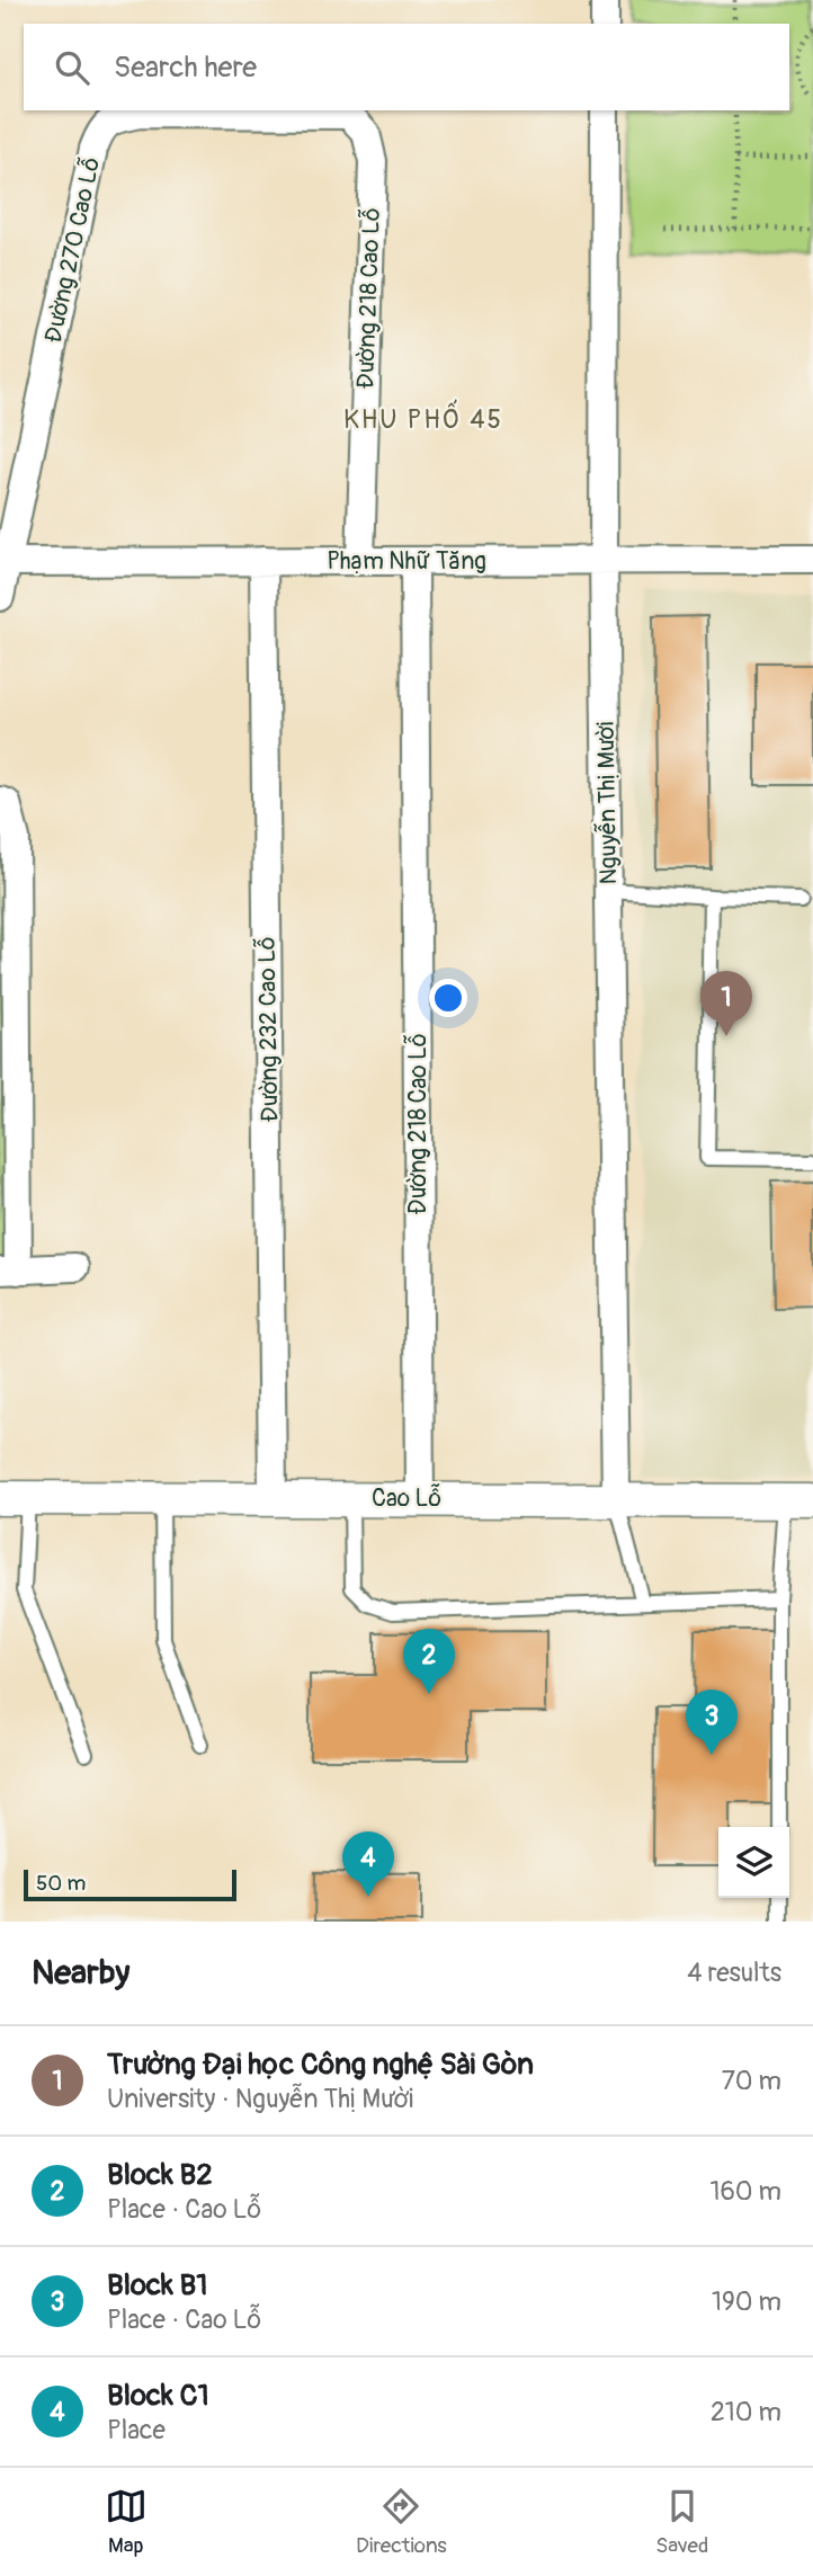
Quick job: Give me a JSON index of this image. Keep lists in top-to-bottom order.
{
  "streets": {
    "street": [
      "Đường 270 Cao Lỗ",
      "Đường 218 Cao Lỗ",
      "Phạm Nhữ Tăng",
      "Nguyễn Thị Mười",
      "Đường 232 Cao Lỗ",
      "Cao Lỗ"
    ]
  },
  "crossings": [
    ["Đường 270 Cao Lỗ", "Đường 218 Cao Lỗ"],
    ["Đường 270 Cao Lỗ", "Phạm Nhữ Tăng"],
    ["Đường 218 Cao Lỗ", "Phạm Nhữ Tăng"],
    ["Đường 218 Cao Lỗ", "Cao Lỗ"],
    ["Phạm Nhữ Tăng", "Nguyễn Thị Mười"],
    ["Phạm Nhữ Tăng", "Đường 232 Cao Lỗ"],
    ["Nguyễn Thị Mười", "Cao Lỗ"],
    ["Đường 232 Cao Lỗ", "Cao Lỗ"]
  ],
  "districts": ["KHU PHỐ 45"],
  "scale_bar": "50 m",
  "page": {
    "search": "Search here",
    "pins": [
      "1",
      "2",
      "3",
      "4"
    ],
    "scale": "50 m",
    "heading": ["Nearby", "4 results"],
    "list": [
      {
        "mark": "1",
        "name": "Trường Đại học Công nghệ Sài Gòn",
        "note": "University · Nguyễn Thị Mười",
        "value": "70 m"
      },
      {
        "mark": "2",
        "name": "Block B2",
        "note": "Place · Cao Lỗ",
        "value": "160 m"
      },
      {
        "mark": "3",
        "name": "Block B1",
        "note": "Place · Cao Lỗ",
        "value": "190 m"
      },
      {
        "mark": "4",
        "name": "Block C1",
        "note": "Place",
        "value": "210 m"
      }
    ],
    "nav": ["Map", "Directions", "Saved"]
  }
}
